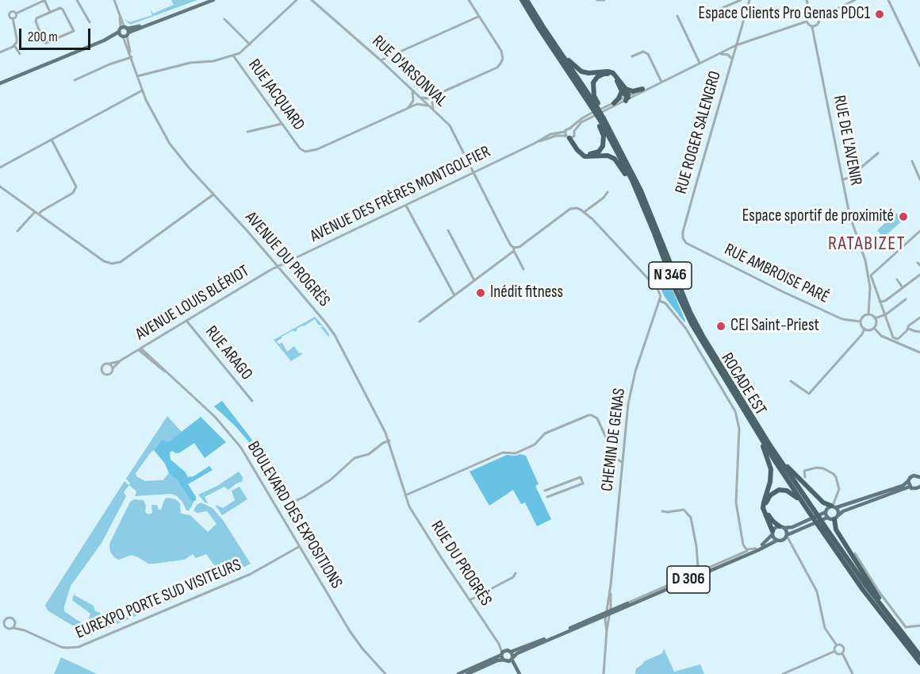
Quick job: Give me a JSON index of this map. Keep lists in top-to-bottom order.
{
  "streets": {
    "highway": ["N 346", "ROCADE EST"],
    "main road": ["RUE DU PROGRÈS", "D 306"],
    "street": [
      "RUE D'ARSONVAL",
      "RUE JACQUARD",
      "RUE ROGER SALENGRO",
      "RUE DE L'AVENIR",
      "AVENUE DES FRÈRES MONTGOLFIER",
      "AVENUE DU PROGRÈS",
      "RUE AMBROISE PARÉ",
      "AVENUE LOUIS BLÉRIOT",
      "RUE ARAGO",
      "CHEMIN DE GENAS",
      "BOULEVARD DES EXPOSITIONS",
      "EUREXPO PORTE SUD VISITEURS"
    ]
  },
  "crossings": [
    ["RUE D'ARSONVAL", "RUE JACQUARD"],
    ["RUE D'ARSONVAL", "AVENUE DES FRÈRES MONTGOLFIER"],
    ["RUE ROGER SALENGRO", "AVENUE DES FRÈRES MONTGOLFIER"],
    ["RUE ROGER SALENGRO", "RUE AMBROISE PARÉ"],
    ["RUE DE L'AVENIR", "AVENUE DES FRÈRES MONTGOLFIER"],
    ["RUE DE L'AVENIR", "RUE AMBROISE PARÉ"],
    ["AVENUE DES FRÈRES MONTGOLFIER", "AVENUE DU PROGRÈS"],
    ["AVENUE DES FRÈRES MONTGOLFIER", "AVENUE LOUIS BLÉRIOT"],
    ["AVENUE DU PROGRÈS", "AVENUE LOUIS BLÉRIOT"],
    ["AVENUE DU PROGRÈS", "RUE DU PROGRÈS"],
    ["AVENUE LOUIS BLÉRIOT", "RUE ARAGO"],
    ["AVENUE LOUIS BLÉRIOT", "BOULEVARD DES EXPOSITIONS"],
    ["CHEMIN DE GENAS", "D 306"],
    ["BOULEVARD DES EXPOSITIONS", "EUREXPO PORTE SUD VISITEURS"],
    ["RUE DU PROGRÈS", "D 306"]
  ],
  "districts": ["RATABIZET"],
  "places": [
    "Espace Clients Pro Genas PDC1",
    "Espace sportif de proximité",
    "Inédit fitness",
    "CEI Saint-Priest"
  ],
  "scale_bar": "200 m"
}
